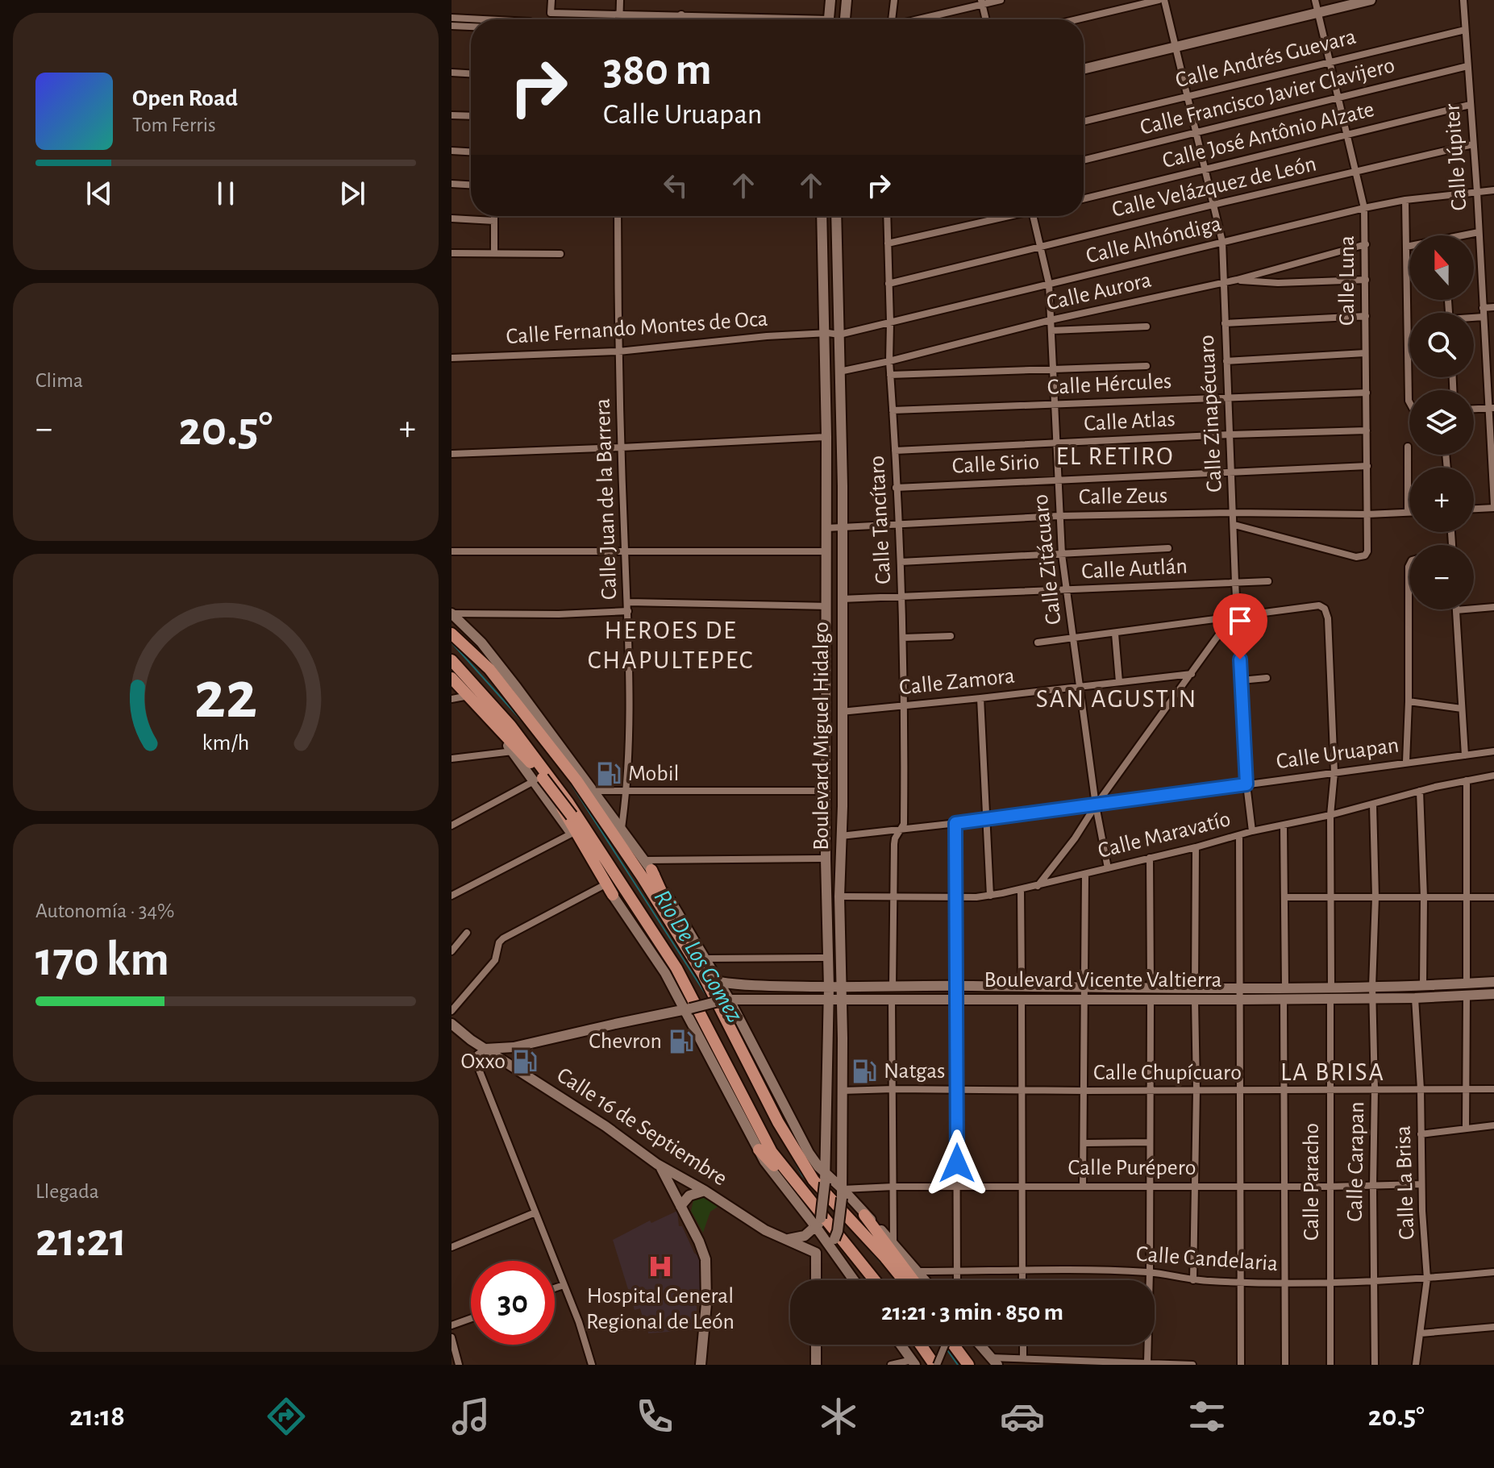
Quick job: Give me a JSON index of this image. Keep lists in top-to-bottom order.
{
  "streets": {
    "main road": ["Boulevard Miguel Hidalgo", "Boulevard Vicente Valtierra", "Calle 16 de Septiembre"],
    "street": [
      "Calle Andrés Guevara",
      "Calle Francisco Javier Clavijero",
      "Calle José Antônio Alzate",
      "Calle Júpiter",
      "Calle Velázquez de León",
      "Calle Alhóndiga",
      "Calle Luna",
      "Calle Aurora",
      "Calle Fernando Montes de Oca",
      "Calle Hércules",
      "Calle Zinapécuaro",
      "Calle Atlas",
      "Calle Sirio",
      "Calle Zeus",
      "Calle Juan de la Barrera",
      "Calle Tancítaro",
      "Calle Zitácuaro",
      "Calle Autlán",
      "Calle Zamora",
      "Calle Uruapan",
      "Calle Maravatío",
      "Calle Chupícuaro",
      "Calle Carapan",
      "Calle Purépero",
      "Calle Paracho",
      "Calle La Brisa",
      "Calle Candelaria"
    ]
  },
  "crossings": [
    ["Calle Andrés Guevara", "Calle Júpiter"],
    ["Calle Andrés Guevara", "Calle Luna"],
    ["Calle Andrés Guevara", "Calle Zinapécuaro"],
    ["Calle Francisco Javier Clavijero", "Calle Júpiter"],
    ["Calle Francisco Javier Clavijero", "Calle Luna"],
    ["Calle Francisco Javier Clavijero", "Calle Zinapécuaro"],
    ["Calle José Antônio Alzate", "Calle Júpiter"],
    ["Calle José Antônio Alzate", "Calle Luna"],
    ["Calle José Antônio Alzate", "Calle Zinapécuaro"],
    ["Calle Júpiter", "Calle Velázquez de León"],
    ["Calle Júpiter", "Calle Alhóndiga"],
    ["Calle Velázquez de León", "Calle Luna"],
    ["Calle Velázquez de León", "Calle Zinapécuaro"],
    ["Calle Velázquez de León", "Calle Tancítaro"],
    ["Calle Velázquez de León", "Calle Zitácuaro"],
    ["Calle Alhóndiga", "Calle Luna"],
    ["Calle Alhóndiga", "Calle Fernando Montes de Oca"],
    ["Calle Alhóndiga", "Calle Zinapécuaro"],
    ["Calle Alhóndiga", "Calle Tancítaro"],
    ["Calle Alhóndiga", "Calle Zitácuaro"],
    ["Calle Alhóndiga", "Boulevard Miguel Hidalgo"],
    ["Calle Luna", "Calle Aurora"],
    ["Calle Luna", "Calle Hércules"],
    ["Calle Luna", "Calle Zinapécuaro"],
    ["Calle Luna", "Calle Atlas"],
    ["Calle Luna", "Calle Sirio"],
    ["Calle Luna", "Calle Zeus"],
    ["Calle Aurora", "Calle Zinapécuaro"],
    ["Calle Aurora", "Calle Tancítaro"],
    ["Calle Aurora", "Calle Zitácuaro"],
    ["Calle Aurora", "Boulevard Miguel Hidalgo"],
    ["Calle Fernando Montes de Oca", "Calle Juan de la Barrera"],
    ["Calle Fernando Montes de Oca", "Boulevard Miguel Hidalgo"],
    ["Calle Hércules", "Calle Zinapécuaro"],
    ["Calle Hércules", "Calle Tancítaro"],
    ["Calle Hércules", "Calle Zitácuaro"],
    ["Calle Zinapécuaro", "Calle Atlas"],
    ["Calle Zinapécuaro", "Calle Sirio"],
    ["Calle Zinapécuaro", "Calle Zeus"],
    ["Calle Zinapécuaro", "Calle Autlán"],
    ["Calle Zinapécuaro", "Calle Uruapan"],
    ["Calle Zinapécuaro", "Calle Maravatío"],
    ["Calle Zinapécuaro", "Calle Paracho"],
    ["Calle Atlas", "Calle Tancítaro"],
    ["Calle Atlas", "Calle Zitácuaro"],
    ["Calle Sirio", "Calle Tancítaro"],
    ["Calle Sirio", "Calle Zitácuaro"],
    ["Calle Zeus", "Calle Tancítaro"],
    ["Calle Zeus", "Calle Zitácuaro"],
    ["Calle Zeus", "Boulevard Miguel Hidalgo"],
    ["Calle Tancítaro", "Calle Autlán"],
    ["Calle Tancítaro", "Calle Zamora"],
    ["Calle Tancítaro", "Calle Uruapan"],
    ["Calle Tancítaro", "Calle Maravatío"],
    ["Calle Tancítaro", "Boulevard Vicente Valtierra"],
    ["Calle Zitácuaro", "Calle Autlán"],
    ["Calle Zitácuaro", "Calle Zamora"],
    ["Calle Zitácuaro", "Calle Uruapan"],
    ["Calle Zitácuaro", "Calle Maravatío"],
    ["Calle Autlán", "Boulevard Miguel Hidalgo"],
    ["Calle Zamora", "Boulevard Miguel Hidalgo"],
    ["Boulevard Miguel Hidalgo", "Calle Uruapan"],
    ["Boulevard Miguel Hidalgo", "Calle Maravatío"],
    ["Boulevard Miguel Hidalgo", "Boulevard Vicente Valtierra"],
    ["Boulevard Miguel Hidalgo", "Calle Chupícuaro"],
    ["Boulevard Miguel Hidalgo", "Calle Purépero"],
    ["Calle Uruapan", "Calle Paracho"],
    ["Calle Maravatío", "Calle Carapan"],
    ["Calle Maravatío", "Calle Paracho"],
    ["Boulevard Vicente Valtierra", "Calle 16 de Septiembre"],
    ["Boulevard Vicente Valtierra", "Calle Carapan"],
    ["Boulevard Vicente Valtierra", "Calle Paracho"],
    ["Boulevard Vicente Valtierra", "Calle La Brisa"],
    ["Calle Chupícuaro", "Calle Carapan"],
    ["Calle Chupícuaro", "Calle Paracho"],
    ["Calle Chupícuaro", "Calle La Brisa"],
    ["Calle Carapan", "Calle Purépero"],
    ["Calle Carapan", "Calle Candelaria"],
    ["Calle Purépero", "Calle Paracho"],
    ["Calle Purépero", "Calle La Brisa"],
    ["Calle Paracho", "Calle Candelaria"],
    ["Calle La Brisa", "Calle Candelaria"]
  ],
  "districts": [
    "EL RETIRO",
    "HEROES DE CHAPULTEPEC",
    "SAN AGUSTIN",
    "LA BRISA"
  ],
  "water": ["Rio De Los Gomez"],
  "places": {
    "fuel station": [
      "Mobil",
      "Chevron",
      "Oxxo",
      "Natgas"
    ],
    "hospital": ["Hospital General Regional de León"]
  },
  "north": "top",
  "page": {
    "turn": ["380 m", "Calle Uruapan"],
    "song": ["Open Road", "Tom Ferris"],
    "map_buttons": ["+", "−"],
    "tile": [
      "Clima",
      ["Autonomía · 34%", "170 km"],
      ["Llegada", "21:21"]
    ],
    "heat": ["−", "20.5°", "+"],
    "limit": "30",
    "trip": "21:21 · 3 min · 850 m",
    "tabs": ["21:18", "20.5°"],
    "gauge": ["22", "km/h"]
  }
}
